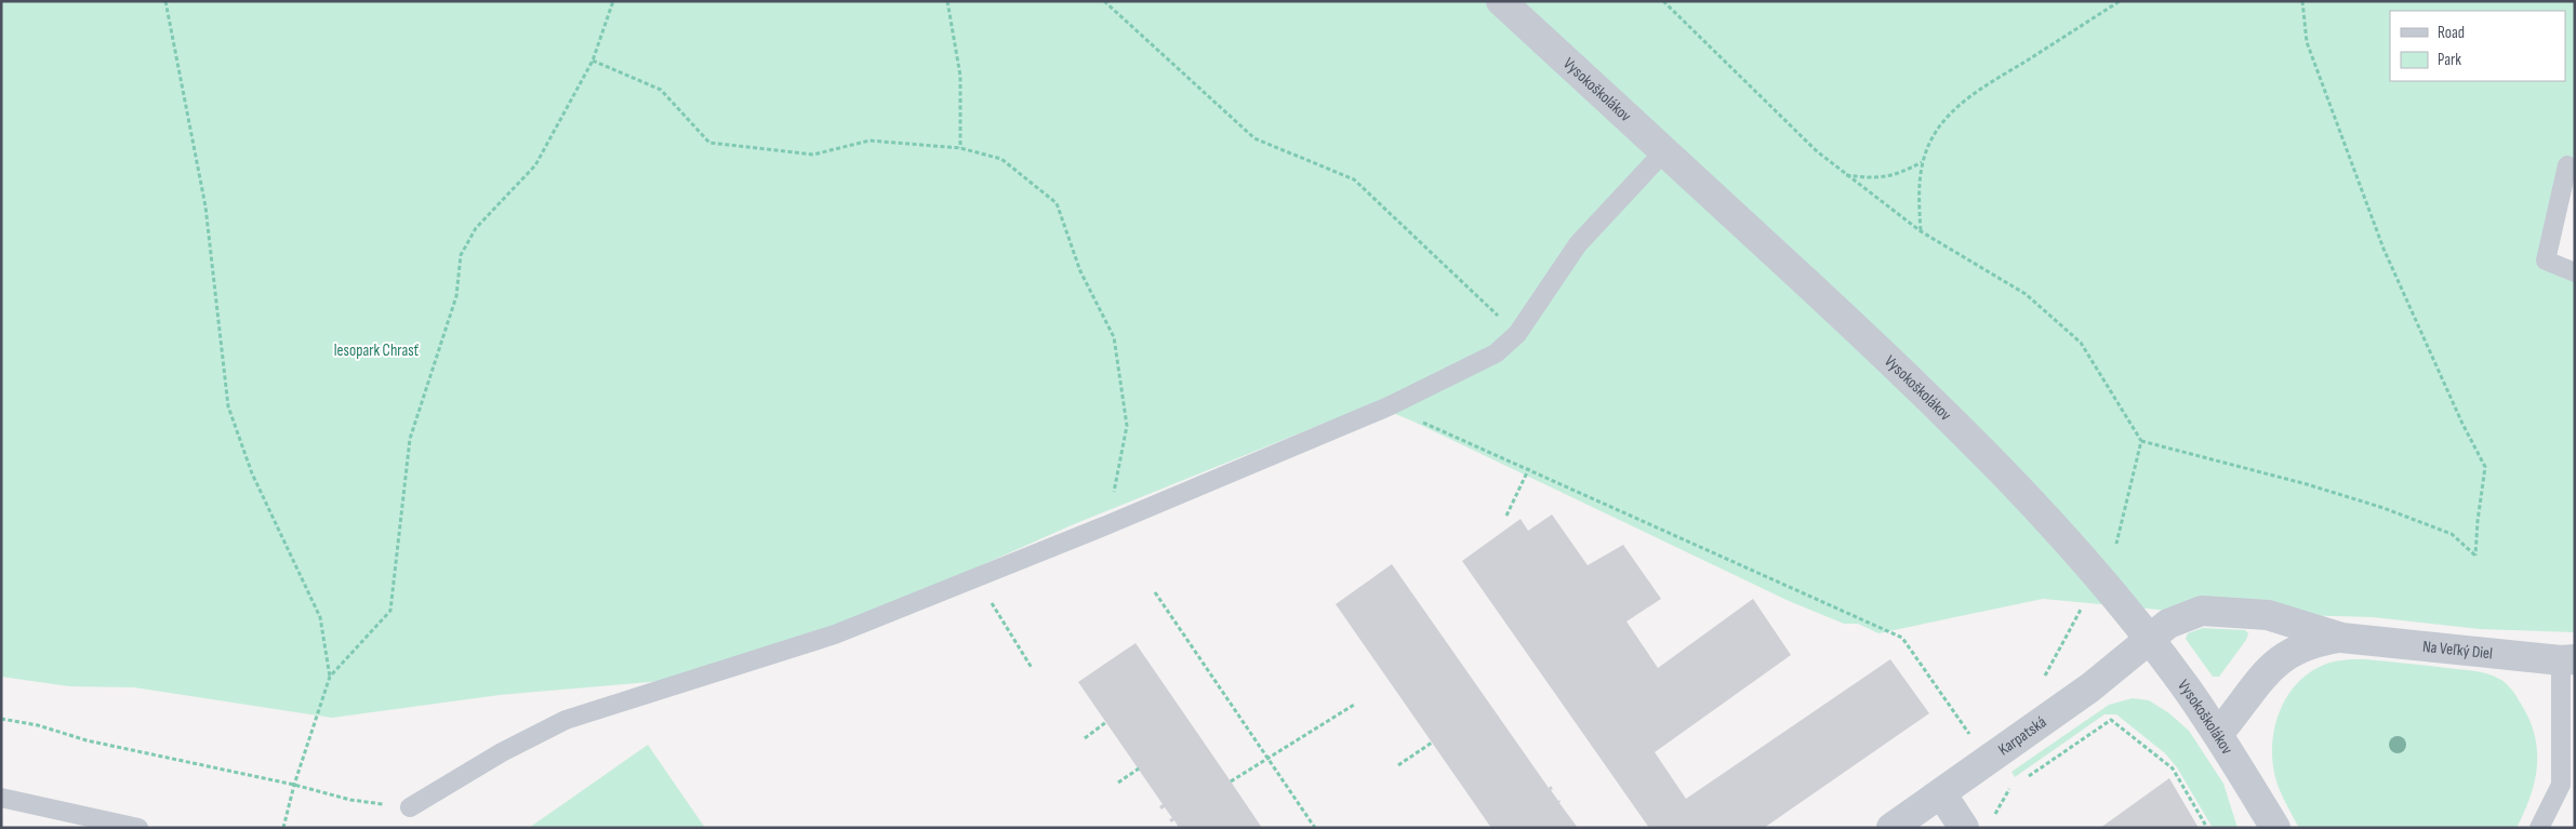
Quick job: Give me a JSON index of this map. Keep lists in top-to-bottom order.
{
  "streets": {
    "street": ["Vysokoškolákov", "Na Veľký Diel", "Karpatská"]
  },
  "crossings": [
    ["Vysokoškolákov", "Na Veľký Diel"],
    ["Vysokoškolákov", "Karpatská"],
    ["Na Veľký Diel", "Karpatská"]
  ],
  "parks": ["lesopark Chrasť"],
  "legend": ["Road", "Park"]
}
